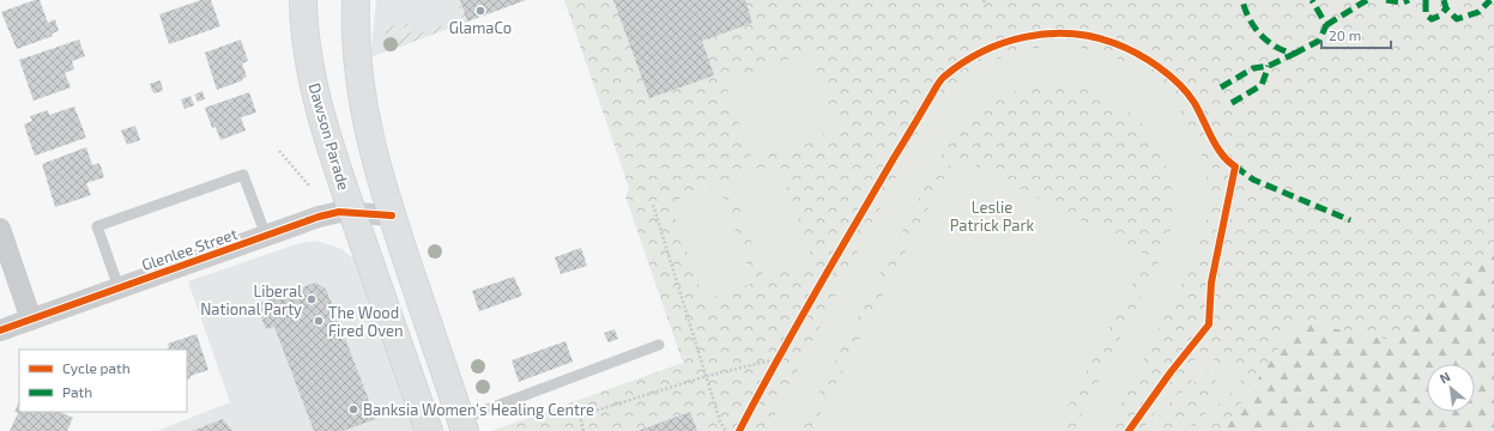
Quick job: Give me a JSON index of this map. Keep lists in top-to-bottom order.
{
  "streets": {
    "main road": ["Dawson Parade"],
    "street": ["Glenlee Street"]
  },
  "crossings": [
    ["Dawson Parade", "Glenlee Street"]
  ],
  "parks": ["Leslie Patrick Park"],
  "places": [
    "GlamaCo",
    "Liberal National Party",
    "The Wood Fired Oven",
    "Banksia Women's Healing Centre"
  ],
  "legend": ["Cycle path", "Path"],
  "scale_bar": "20 m",
  "north": "top left"
}
